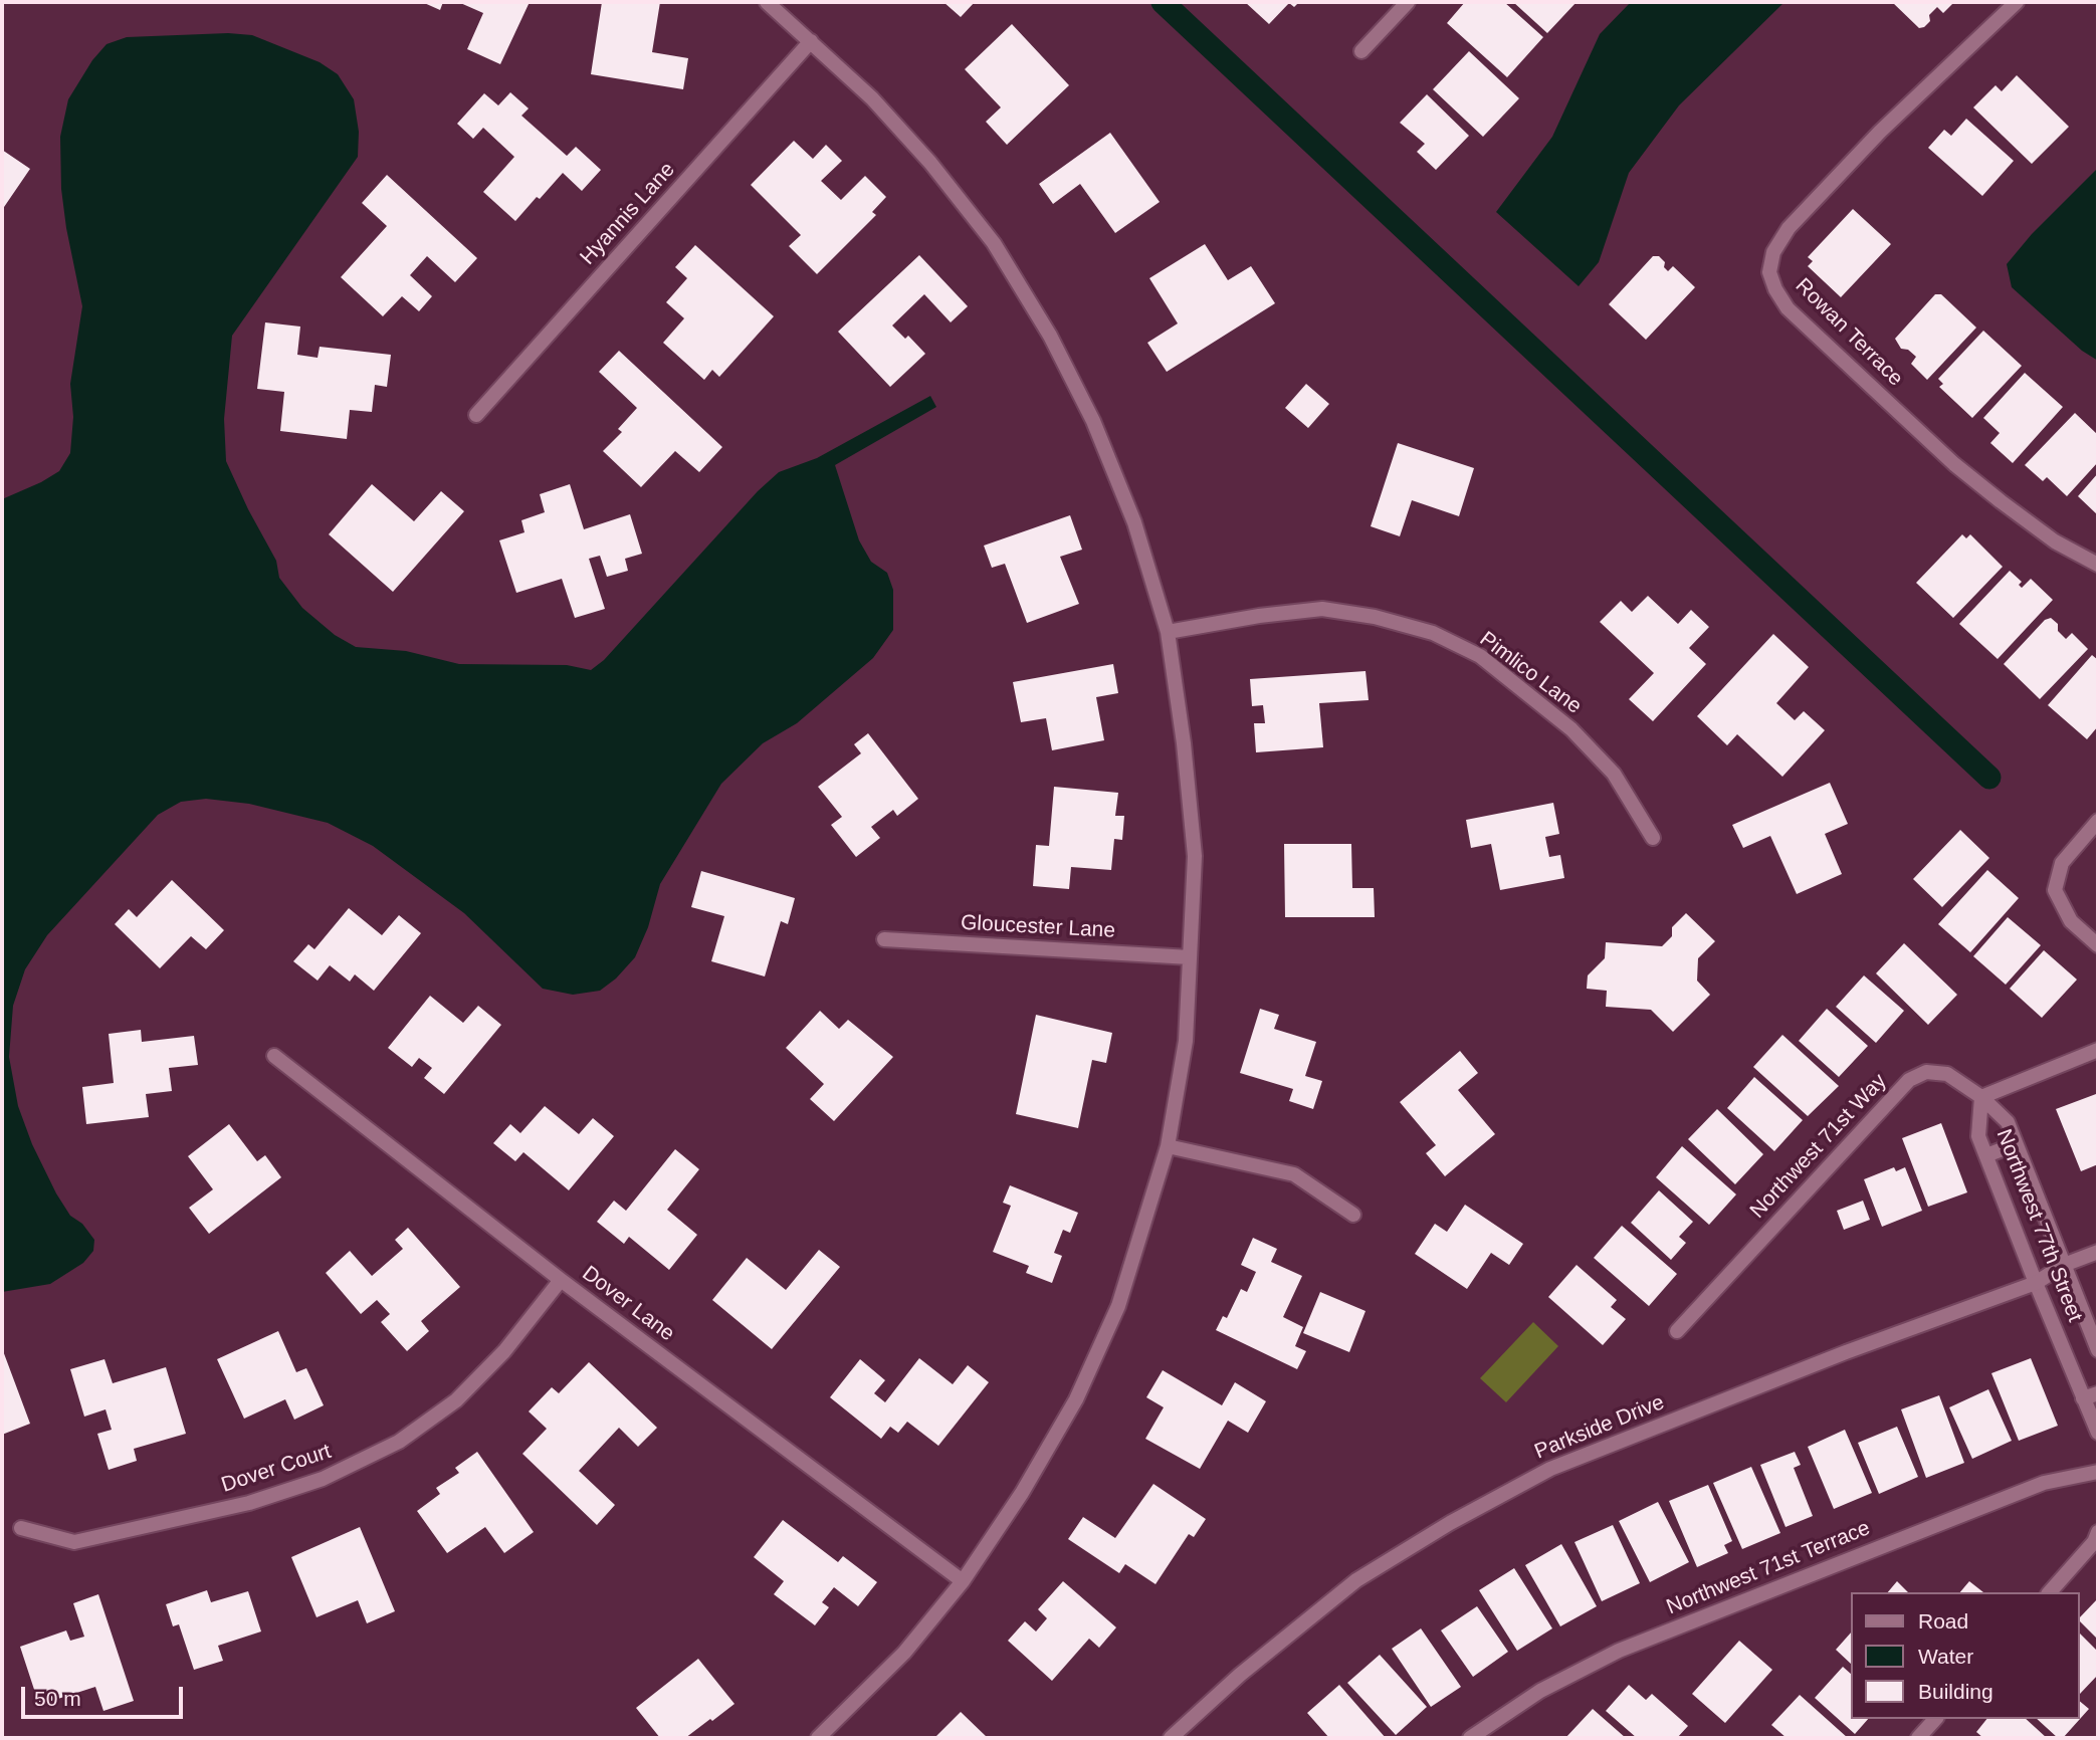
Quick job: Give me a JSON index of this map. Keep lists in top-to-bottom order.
{
  "streets": {
    "street": [
      "Hyannis Lane",
      "Rowan Terrace",
      "Pimlico Lane",
      "Gloucester Lane",
      "Northwest 71st Way",
      "Northwest 77th Street",
      "Dover Lane",
      "Parkside Drive",
      "Dover Court",
      "Northwest 71st Terrace"
    ]
  },
  "crossings": [
    ["Northwest 71st Way", "Northwest 77th Street"],
    ["Northwest 77th Street", "Parkside Drive"],
    ["Dover Lane", "Dover Court"]
  ],
  "legend": ["Road", "Water", "Building"],
  "scale_bar": "50 m"
}
